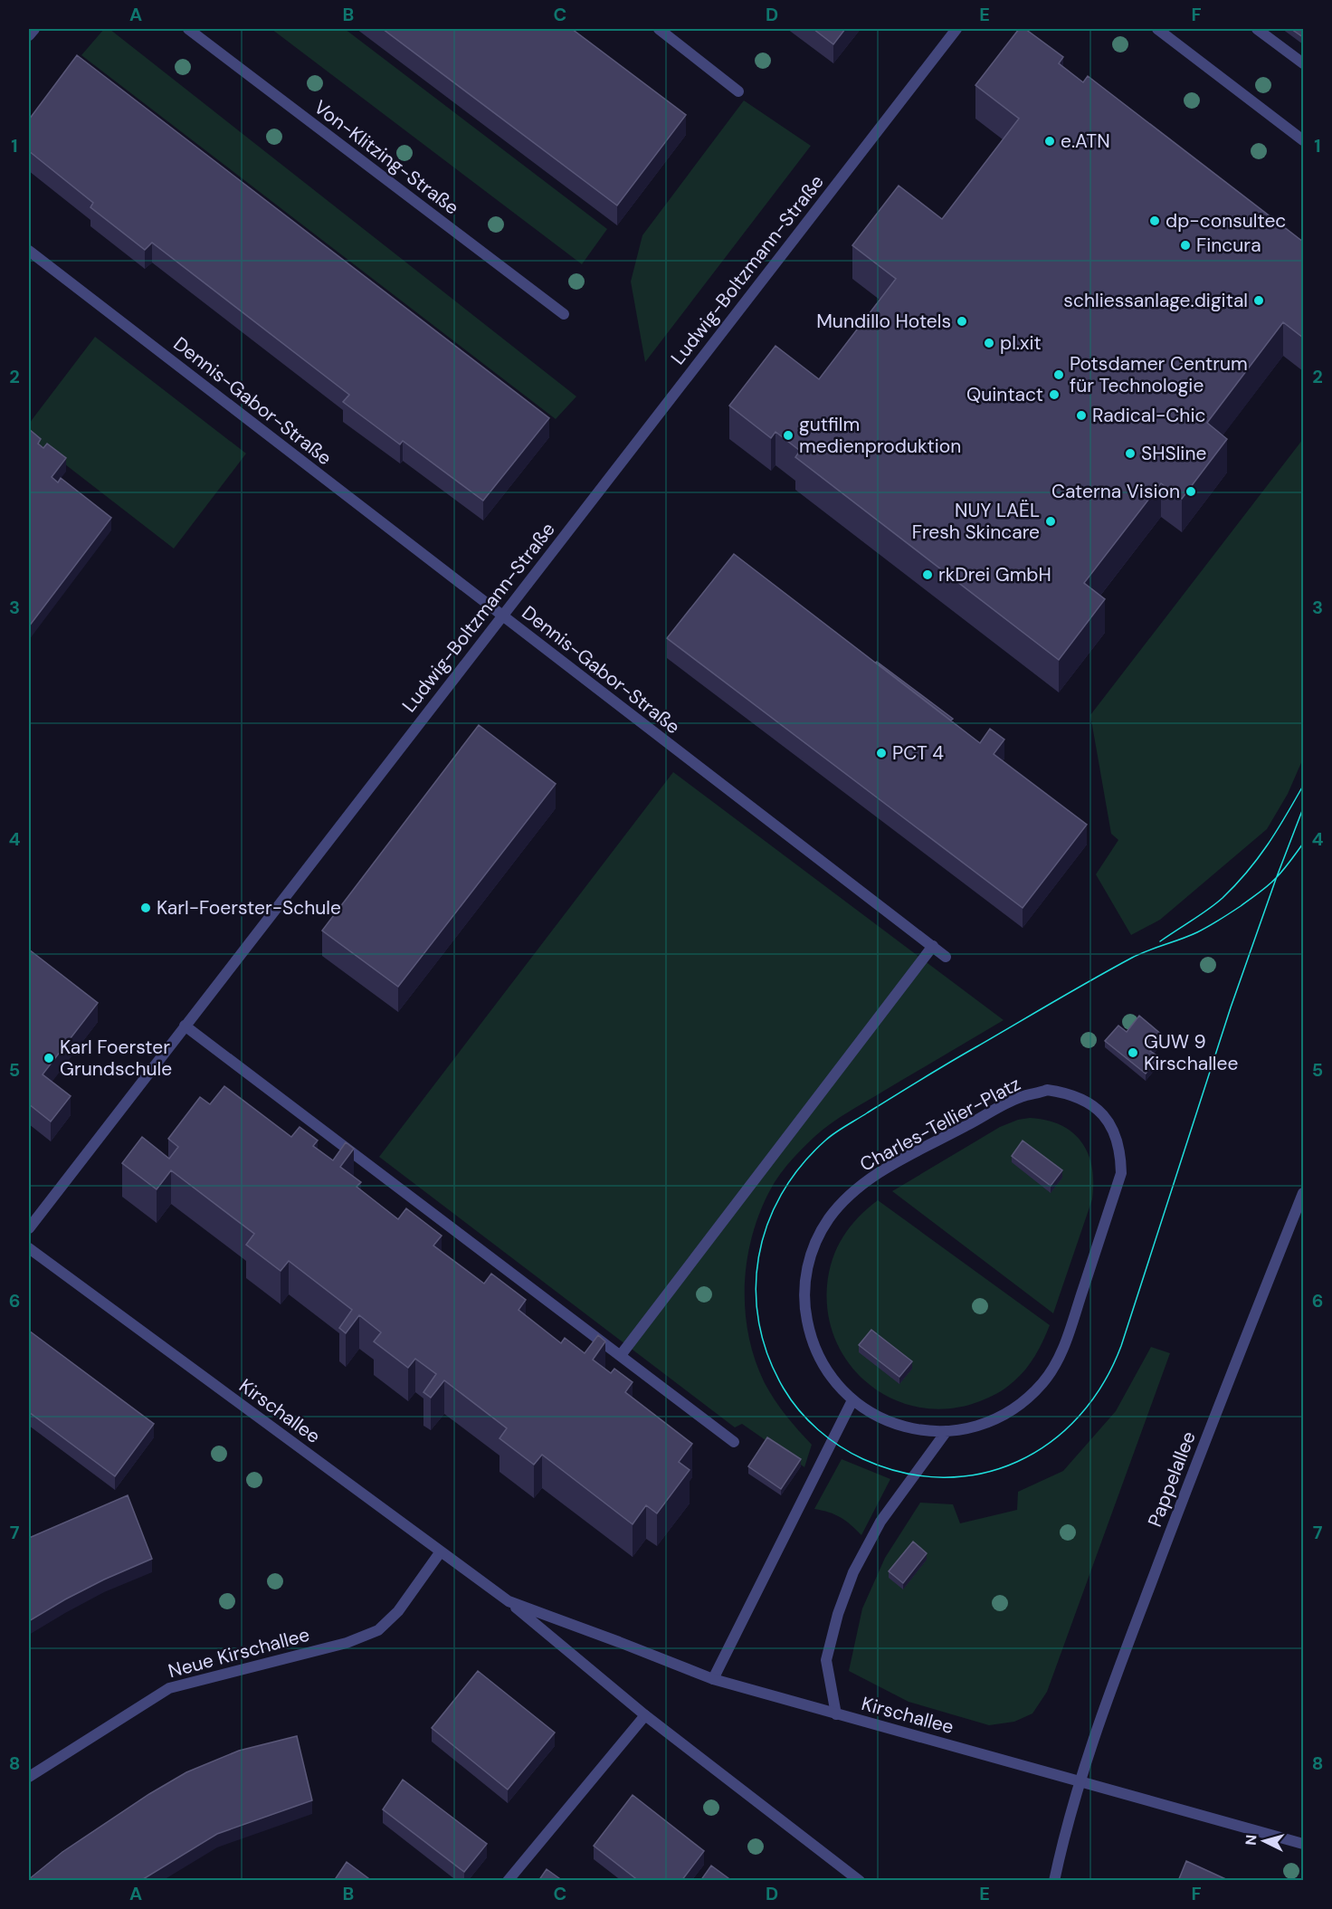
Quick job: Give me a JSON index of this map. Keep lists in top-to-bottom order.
{
  "streets": {
    "street": [
      "Von-Klitzing-Straße",
      "Ludwig-Boltzmann-Straße",
      "Dennis-Gabor-Straße",
      "Charles-Tellier-Platz",
      "Kirschallee",
      "Pappelallee",
      "Neue Kirschallee"
    ]
  },
  "crossings": [
    ["Ludwig-Boltzmann-Straße", "Dennis-Gabor-Straße"],
    ["Kirschallee", "Pappelallee"],
    ["Kirschallee", "Neue Kirschallee"]
  ],
  "places": [
    "e.ATN",
    "dp-consultec",
    "Fincura",
    "schliessanlage.digital",
    "Mundillo Hotels",
    "pl.xit",
    "Potsdamer Centrum für Technologie",
    "Quintact",
    "Radical-Chic",
    "gutfilm medienproduktion",
    "SHSline",
    "Caterna Vision",
    "NUY LAËL Fresh Skincare",
    "rkDrei GmbH",
    "PCT 4",
    "Karl-Foerster-Schule",
    "GUW 9 Kirschallee",
    "Karl Foerster Grundschule"
  ],
  "north": "left",
  "grid": {
    "columns": [
      "A",
      "B",
      "C",
      "D",
      "E",
      "F"
    ],
    "rows": [
      "1",
      "2",
      "3",
      "4",
      "5",
      "6",
      "7",
      "8"
    ]
  }
}
